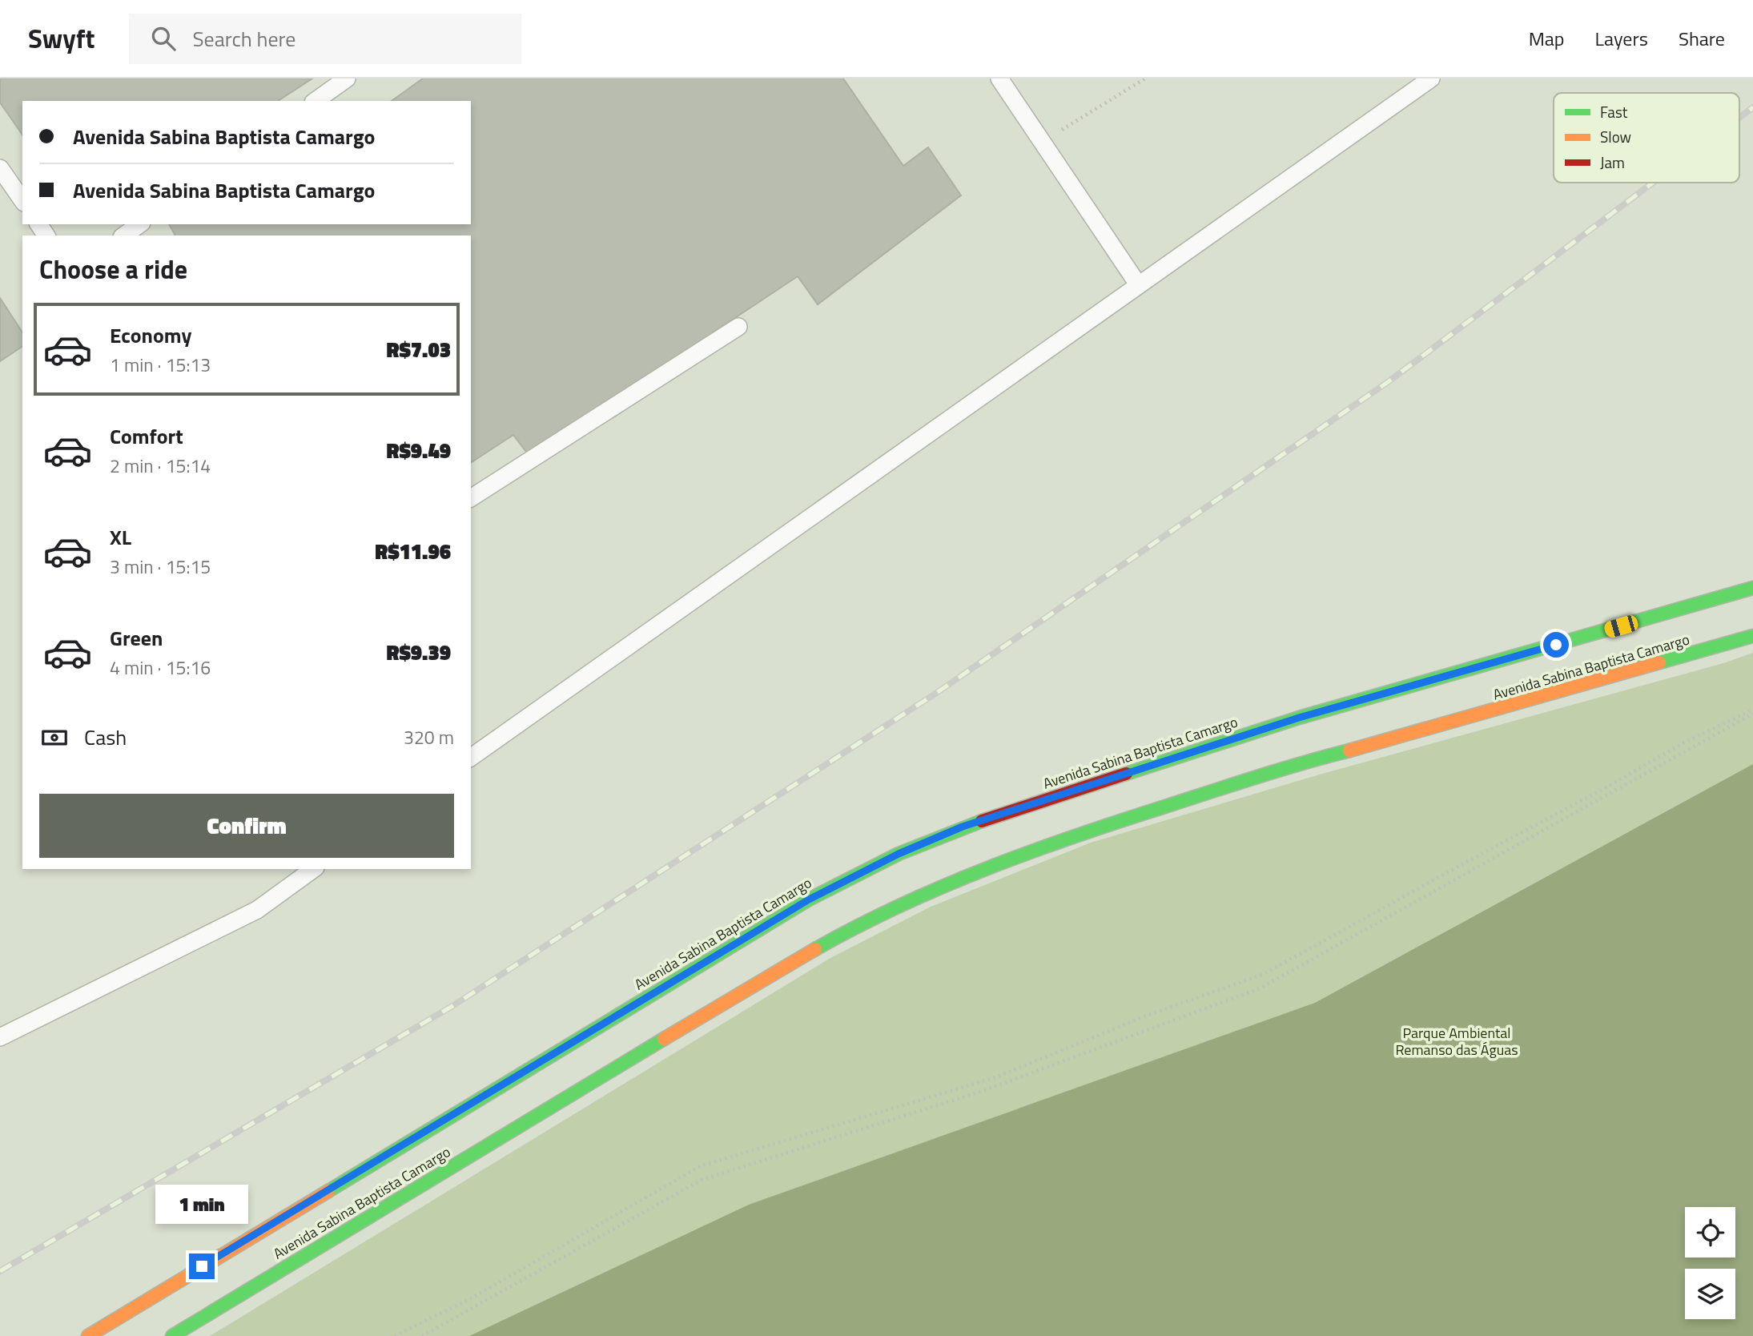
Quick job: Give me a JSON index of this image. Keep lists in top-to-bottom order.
{
  "streets": {
    "main road": ["Avenida Sabina Baptista Camargo"]
  },
  "parks": ["Parque Ambiental Remanso das Águas"],
  "legend": ["Fast", "Slow", "Jam"],
  "page": {
    "header": "Swyft",
    "search": "Search here",
    "nav": ["Map", "Layers", "Share"],
    "banner": ["Avenida Sabina Baptista Camargo", "Avenida Sabina Baptista Camargo"],
    "heading": "Choose a ride",
    "list": [
      {
        "name": "Economy",
        "note": "1 min · 15:13",
        "value": "R$7.03"
      },
      {
        "name": "Comfort",
        "note": "2 min · 15:14",
        "value": "R$9.49"
      },
      {
        "name": "XL",
        "note": "3 min · 15:15",
        "value": "R$11.96"
      },
      {
        "name": "Green",
        "note": "4 min · 15:16",
        "value": "R$9.39"
      }
    ],
    "pay": ["Cash", "320 m"],
    "buttons": "Confirm",
    "bubble": "1 min"
  }
}
